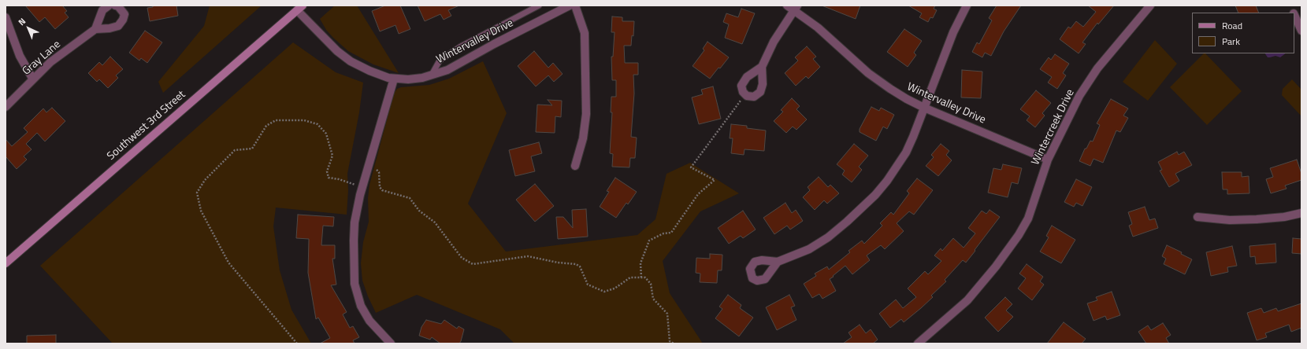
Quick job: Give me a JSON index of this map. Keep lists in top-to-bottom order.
{
  "streets": {
    "main road": ["Southwest 3rd Street"],
    "street": ["Wintervalley Drive", "Gray Lane", "Wintercreek Drive"]
  },
  "crossings": [
    ["Wintervalley Drive", "Southwest 3rd Street"],
    ["Wintervalley Drive", "Wintercreek Drive"]
  ],
  "legend": ["Road", "Park"],
  "north": "top left"
}
